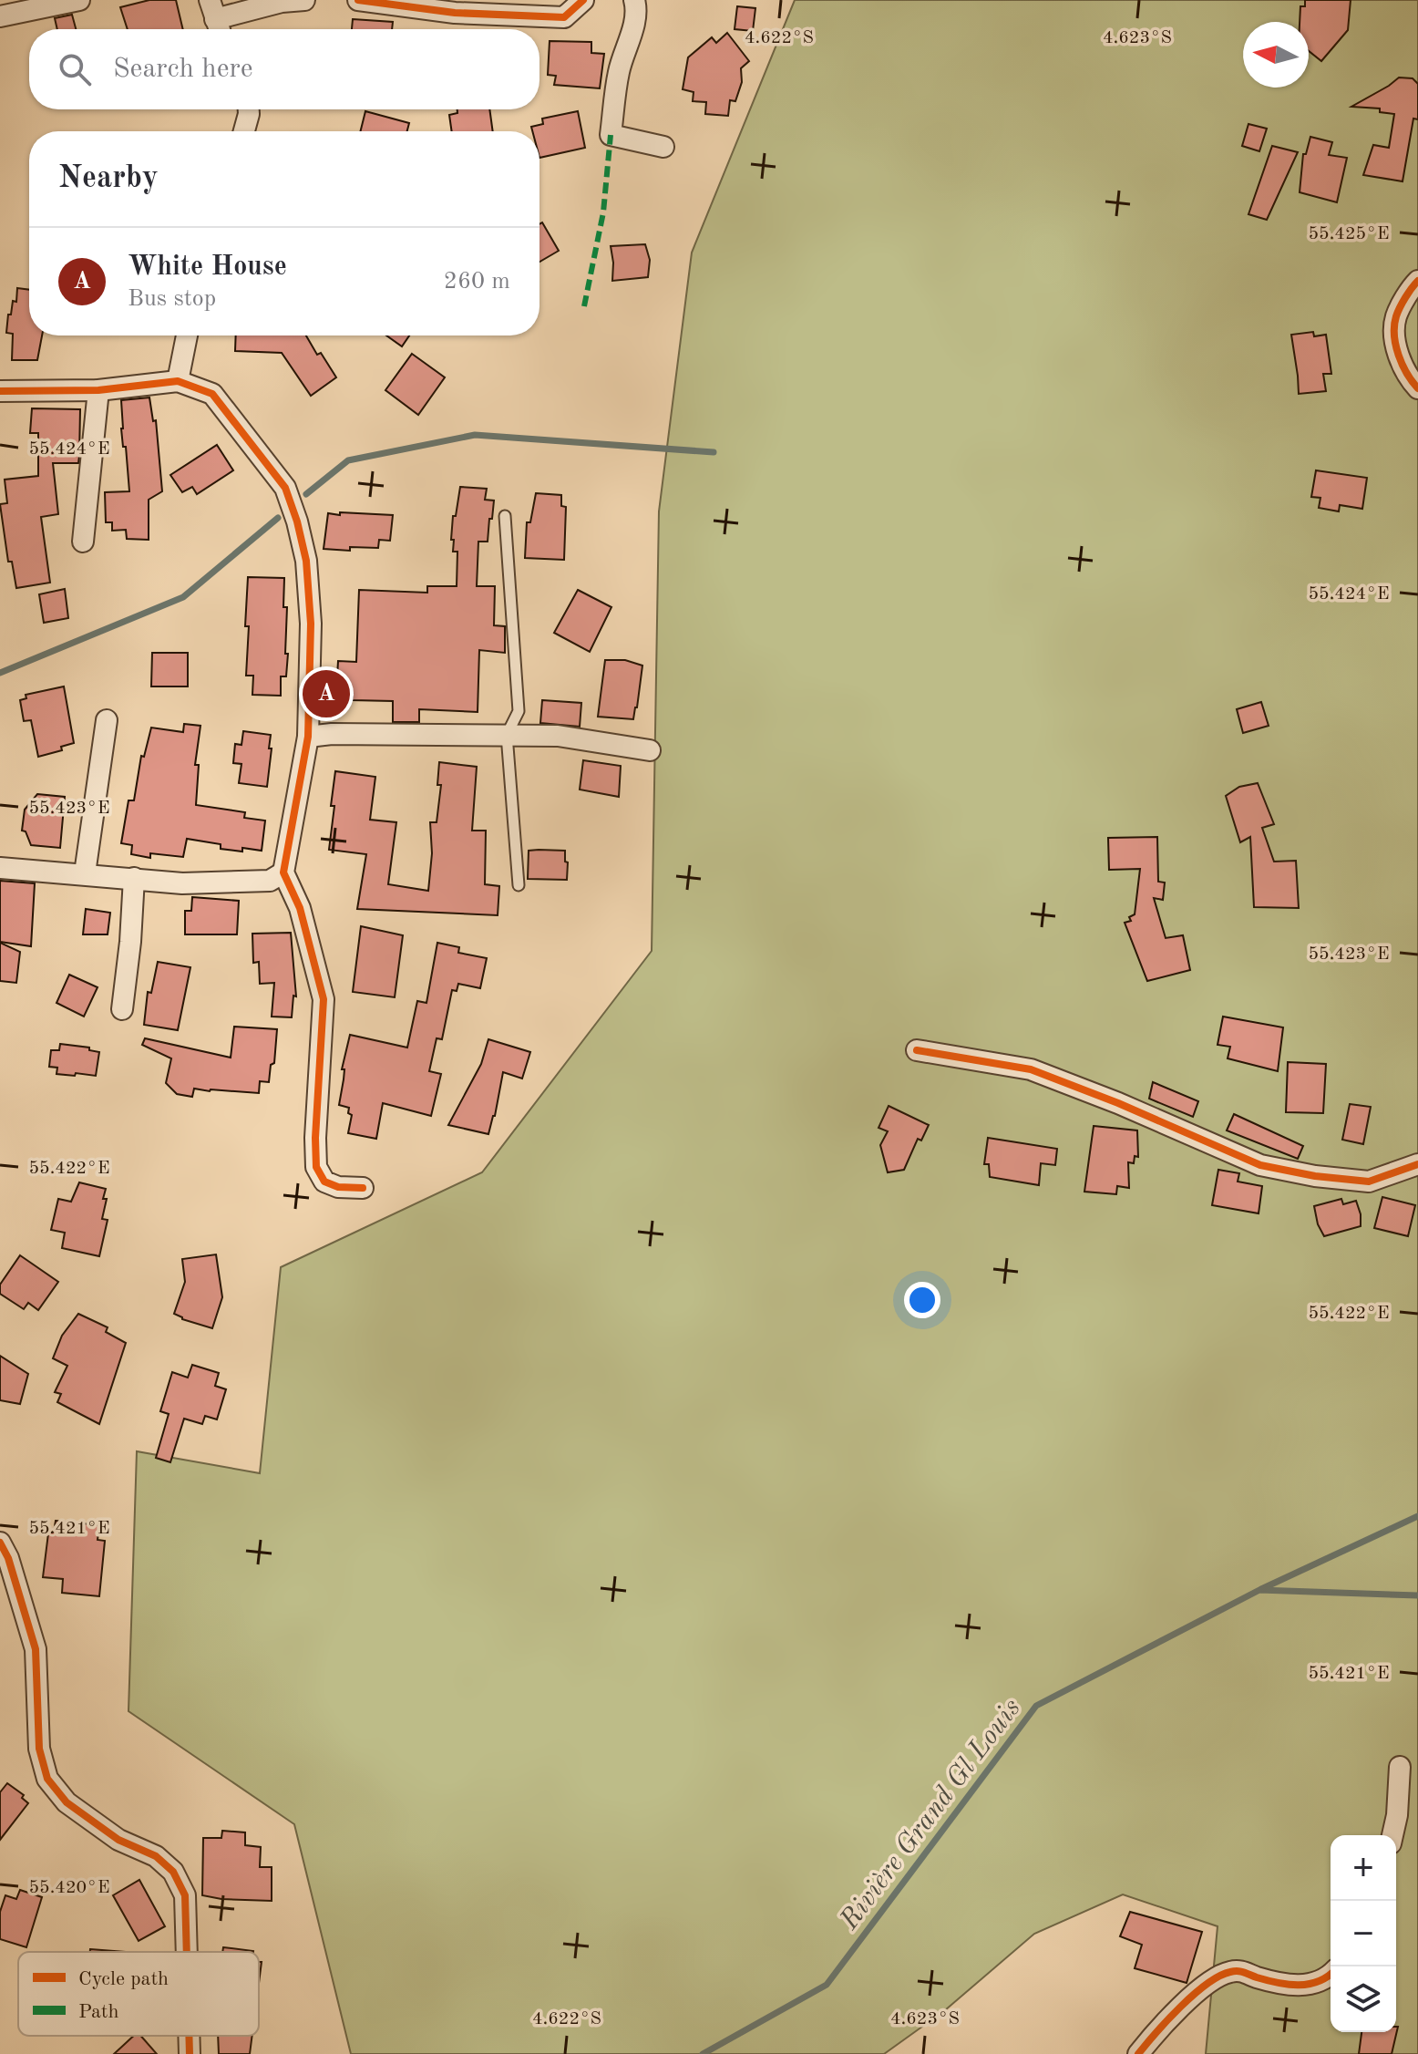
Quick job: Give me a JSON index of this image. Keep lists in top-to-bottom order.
{
  "water": ["Rivière Grand Gl Louis"],
  "legend": ["Cycle path", "Path"],
  "north": "left",
  "page": {
    "search": "Search here",
    "heading": "Nearby",
    "list": [
      {
        "mark": "A",
        "name": "White House",
        "note": "Bus stop",
        "value": "260 m"
      }
    ],
    "pins": "A",
    "map_buttons": ["+", "−"]
  },
  "coordinates": [
    "4.622°S",
    "4.623°S",
    "55.425°E",
    "55.424°E",
    "55.423°E",
    "55.422°E",
    "55.421°E",
    "55.420°E"
  ]
}
